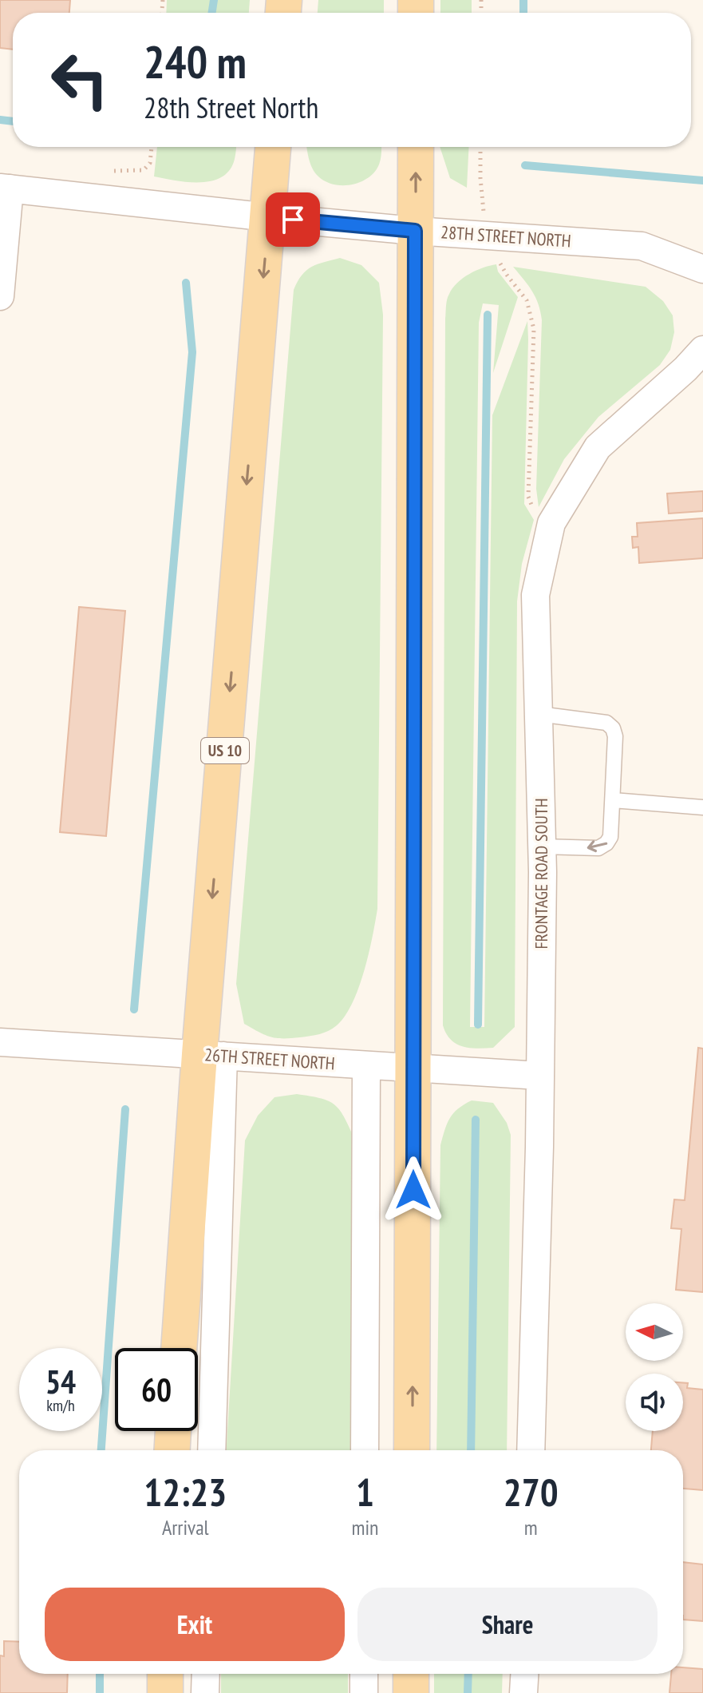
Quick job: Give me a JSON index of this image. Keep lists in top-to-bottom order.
{
  "streets": {
    "main road": ["US 10"],
    "street": ["28TH STREET NORTH", "FRONTAGE ROAD SOUTH", "26TH STREET NORTH"]
  },
  "crossings": [
    ["28TH STREET NORTH", "US 10"],
    ["US 10", "26TH STREET NORTH"],
    ["FRONTAGE ROAD SOUTH", "26TH STREET NORTH"]
  ],
  "north": "left",
  "page": {
    "turn": ["240 m", "28th Street North"],
    "speed": "54 km/h",
    "limit": "60",
    "eta": [
      "12:23",
      "Arrival",
      "1",
      "min",
      "270",
      "m"
    ],
    "buttons": ["Exit", "Share"]
  }
}
